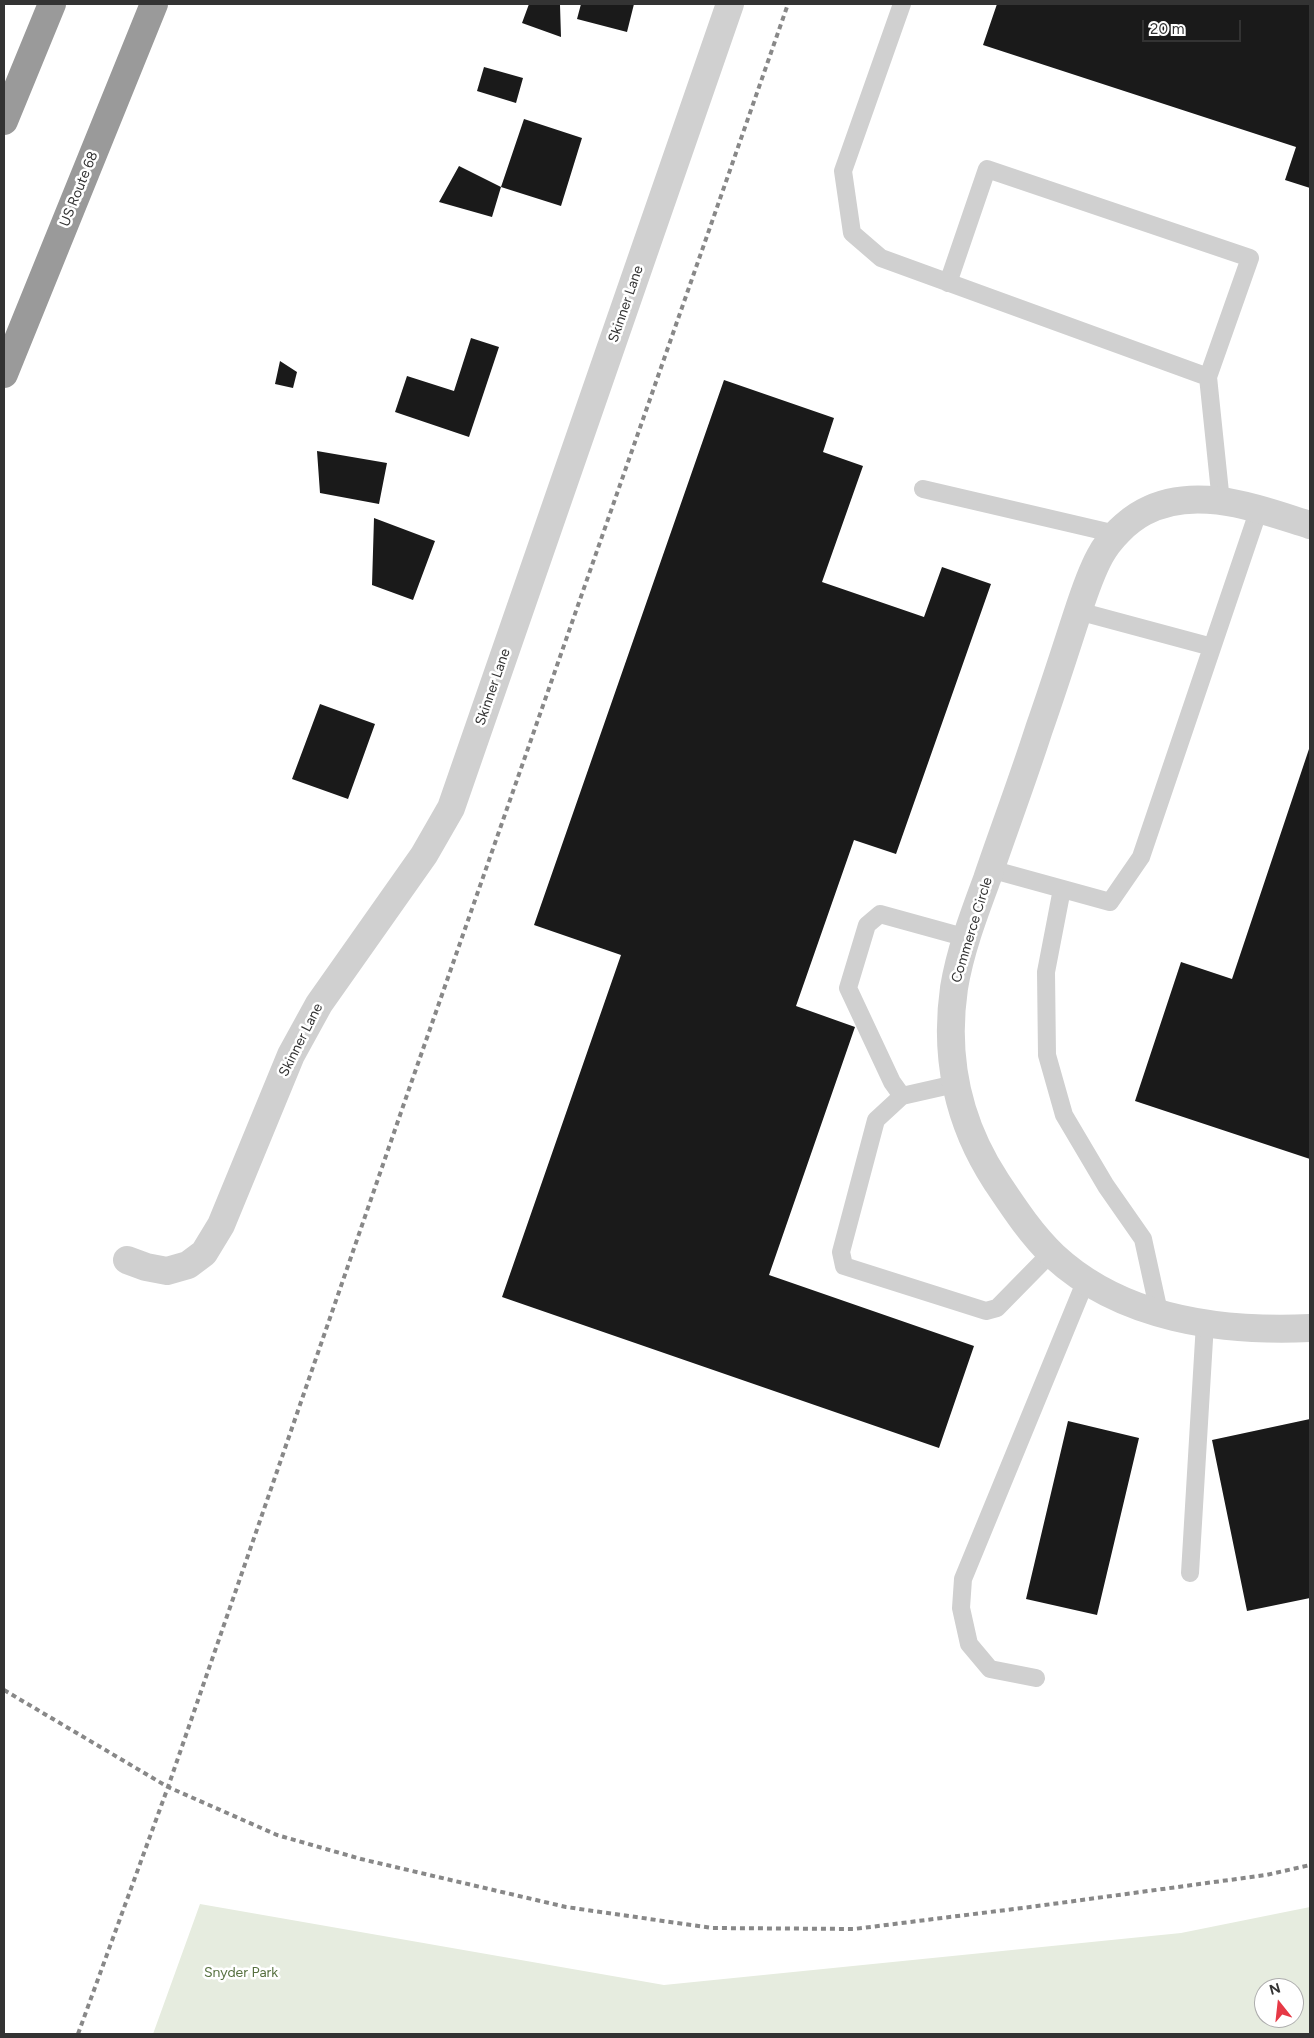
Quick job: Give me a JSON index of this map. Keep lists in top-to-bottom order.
{
  "streets": {
    "highway": ["US Route 68"],
    "street": ["Skinner Lane", "Commerce Circle"]
  },
  "parks": ["Snyder Park"],
  "scale_bar": "20 m",
  "north": "top"
}
